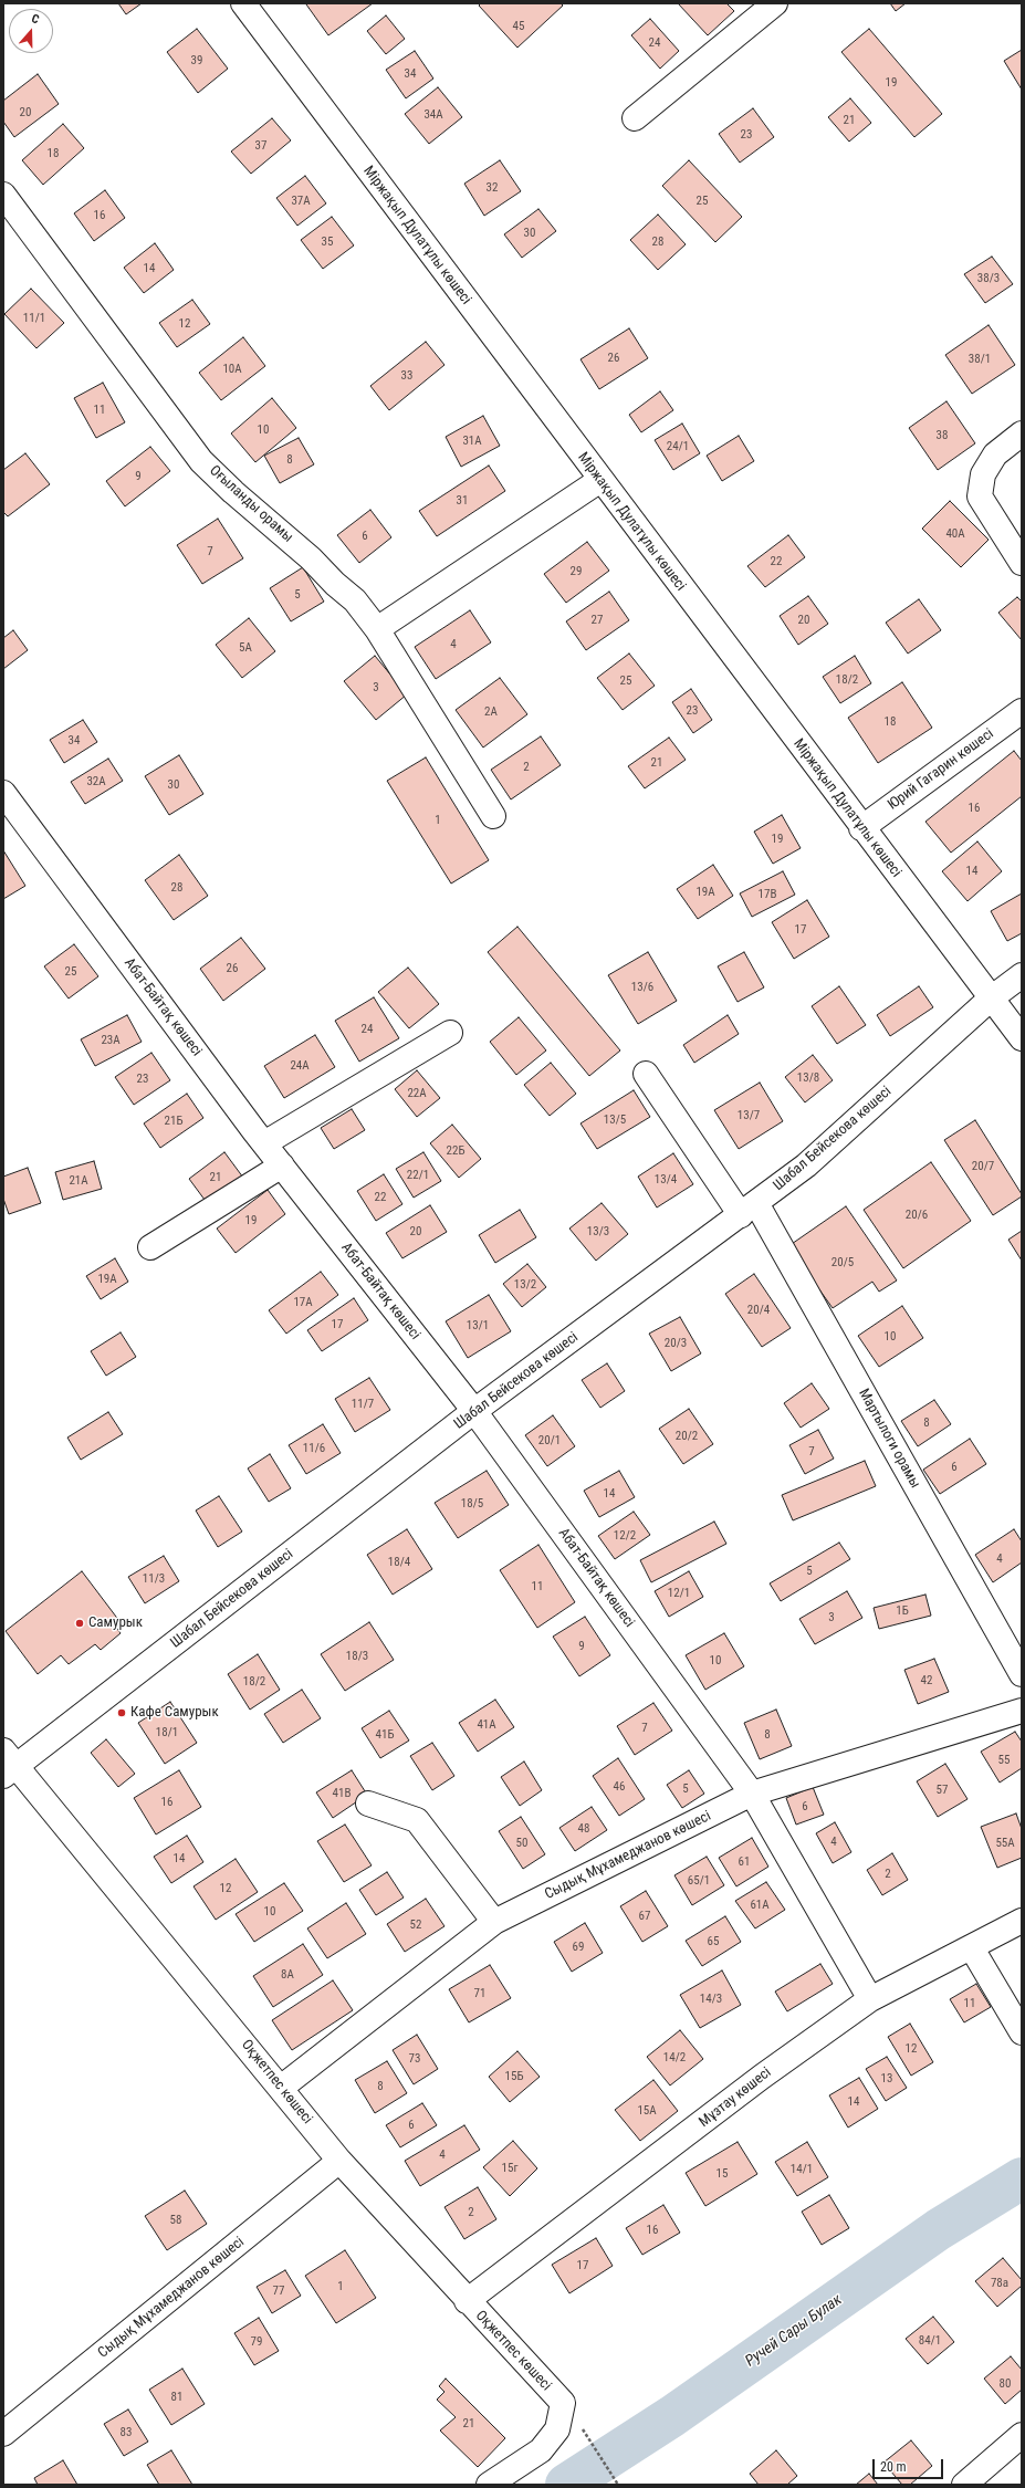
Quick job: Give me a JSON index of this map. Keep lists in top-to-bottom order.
{
  "streets": {
    "street": [
      "Міржақып Дулатұлы көшесі",
      "Оғыланды орамы",
      "Юрий Гагарин көшесі",
      "Абат-Байтақ көшесі",
      "Шабал Бейсекова көшесі",
      "Мартылоги орамы",
      "Сыдық Мұхамеджанов көшесі",
      "Оқжетпес көшесі",
      "Мұзтау көшесі"
    ]
  },
  "crossings": [
    ["Міржақып Дулатұлы көшесі", "Юрий Гагарин көшесі"],
    ["Міржақып Дулатұлы көшесі", "Шабал Бейсекова көшесі"],
    ["Абат-Байтақ көшесі", "Шабал Бейсекова көшесі"],
    ["Абат-Байтақ көшесі", "Сыдық Мұхамеджанов көшесі"],
    ["Абат-Байтақ көшесі", "Мұзтау көшесі"],
    ["Шабал Бейсекова көшесі", "Мартылоги орамы"],
    ["Шабал Бейсекова көшесі", "Оқжетпес көшесі"],
    ["Сыдық Мұхамеджанов көшесі", "Оқжетпес көшесі"],
    ["Оқжетпес көшесі", "Мұзтау көшесі"]
  ],
  "water": ["Ручей Сары Булак"],
  "places": ["Самурык", "Кафе Самурык"],
  "house_numbers": [
    "45",
    "24",
    "39",
    "34",
    "19",
    "20",
    "34А",
    "21",
    "23",
    "37",
    "18",
    "32",
    "37А",
    "25",
    "16",
    "30",
    "35",
    "28",
    "14",
    "38/3",
    "11/1",
    "12",
    "26",
    "38/1",
    "10А",
    "33",
    "11",
    "10",
    "38",
    "31А",
    "24/1",
    "8",
    "9",
    "31",
    "40А",
    "6",
    "7",
    "22",
    "29",
    "5",
    "27",
    "20",
    "4",
    "5А",
    "18/2",
    "25",
    "3",
    "23",
    "2А",
    "18",
    "34",
    "21",
    "2",
    "32А",
    "30",
    "16",
    "1",
    "19",
    "14",
    "28",
    "19А",
    "17В",
    "17",
    "26",
    "25",
    "13/6",
    "24",
    "23А",
    "24А",
    "13/8",
    "23",
    "22А",
    "13/7",
    "13/5",
    "21Б",
    "22Б",
    "20/7",
    "22/1",
    "21",
    "13/4",
    "21А",
    "22",
    "20/6",
    "19",
    "20",
    "13/3",
    "20/5",
    "19А",
    "13/2",
    "17А",
    "20/4",
    "17",
    "13/1",
    "10",
    "20/3",
    "11/7",
    "8",
    "20/2",
    "20/1",
    "11/6",
    "7",
    "6",
    "14",
    "18/5",
    "12/2",
    "4",
    "18/4",
    "5",
    "11/3",
    "11",
    "12/1",
    "1Б",
    "3",
    "9",
    "18/3",
    "10",
    "42",
    "18/2",
    "41А",
    "7",
    "18/1",
    "41Б",
    "8",
    "55",
    "46",
    "5",
    "57",
    "41В",
    "16",
    "6",
    "48",
    "4",
    "50",
    "55А",
    "14",
    "61",
    "2",
    "65/1",
    "12",
    "61А",
    "10",
    "67",
    "52",
    "65",
    "69",
    "8А",
    "71",
    "14/3",
    "11",
    "12",
    "14/2",
    "73",
    "15Б",
    "13",
    "8",
    "14",
    "15А",
    "6",
    "4",
    "15г",
    "14/1",
    "15",
    "2",
    "58",
    "16",
    "17",
    "78а",
    "1",
    "77",
    "84/1",
    "79",
    "80",
    "81",
    "21",
    "83"
  ],
  "scale_bar": "20 m",
  "north": "top"
}
